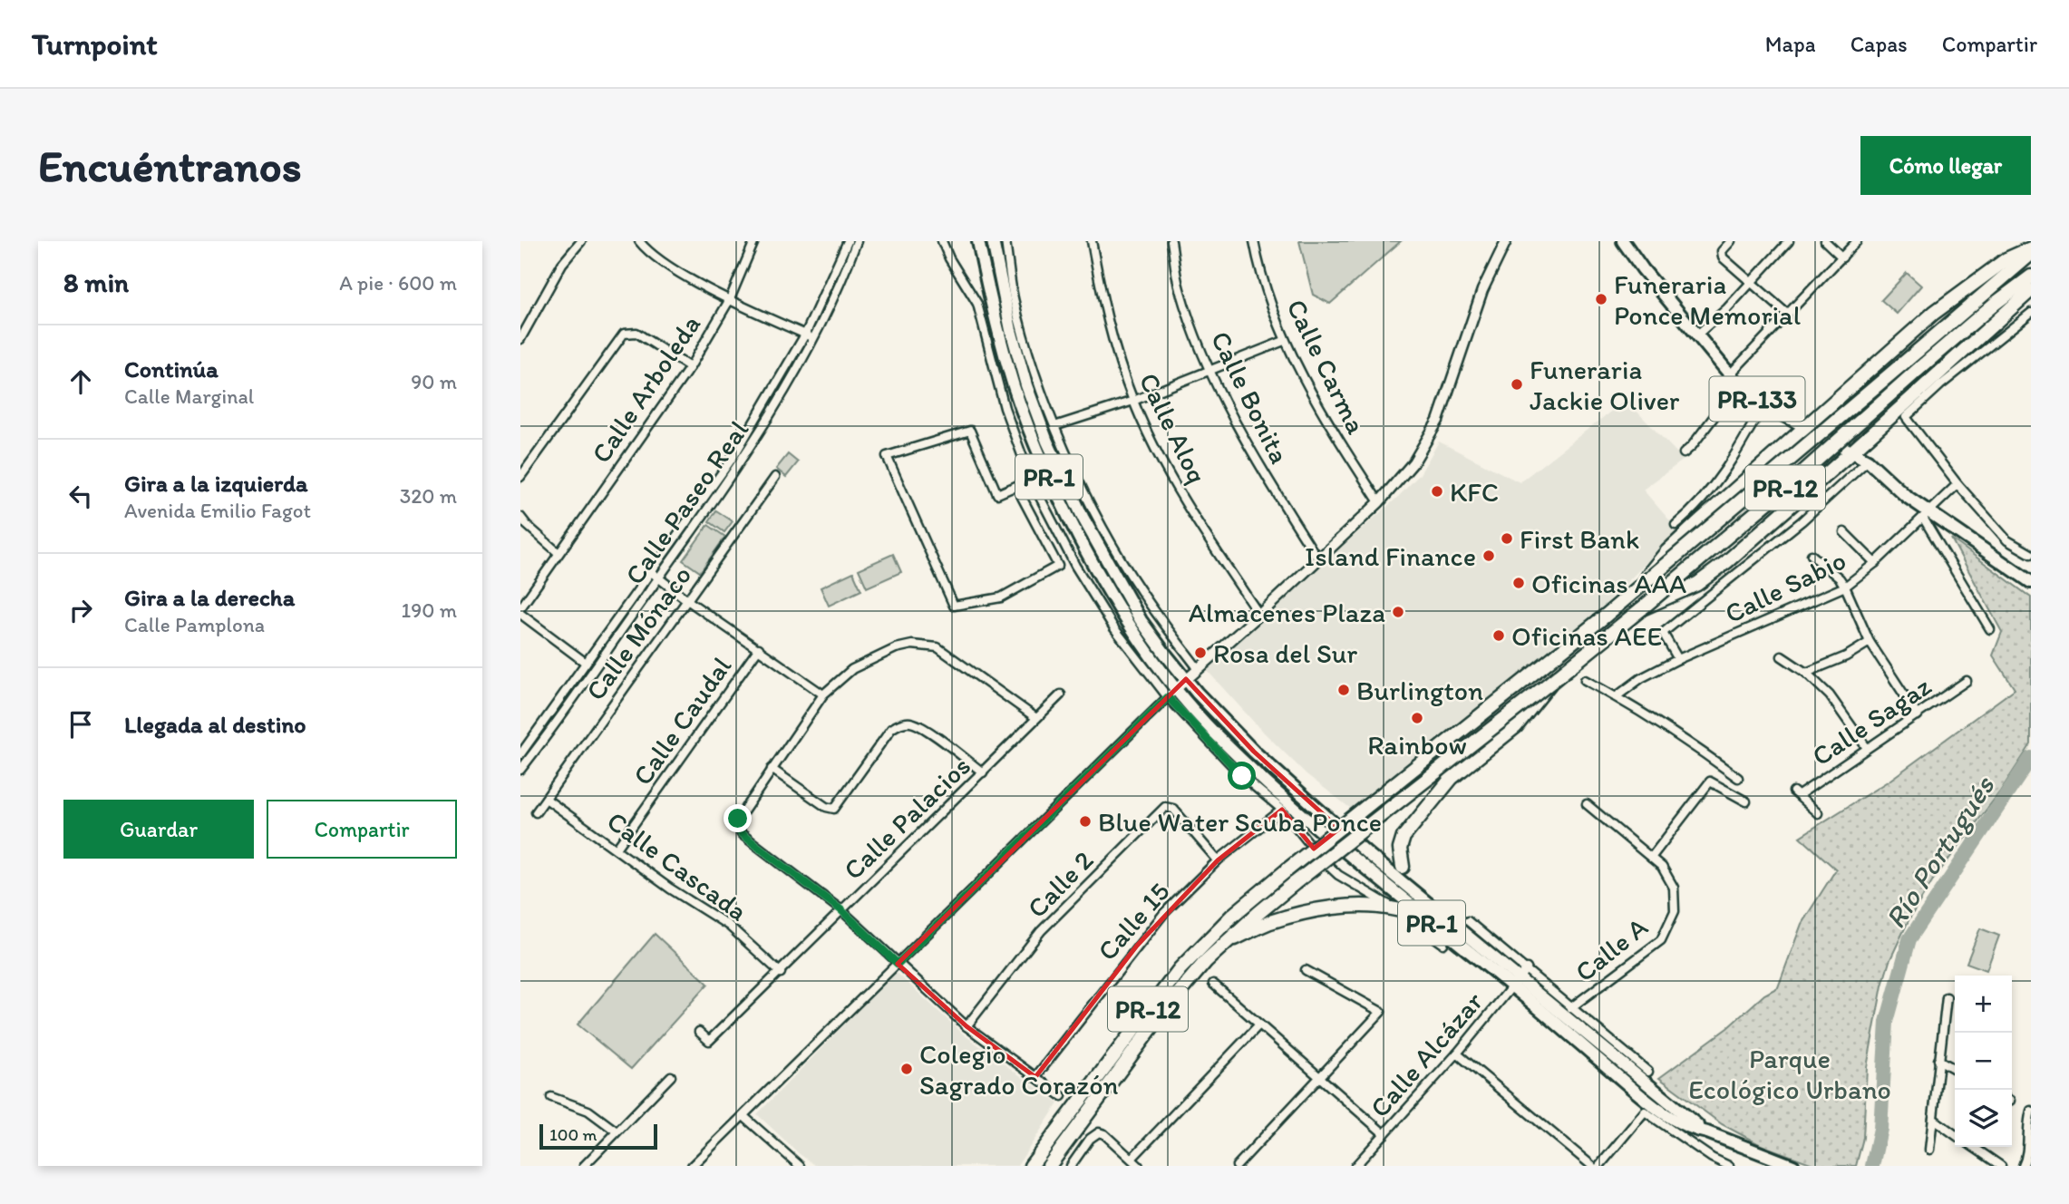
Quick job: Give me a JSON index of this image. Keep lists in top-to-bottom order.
{
  "streets": {
    "highway": ["PR-12"],
    "main road": ["PR-133", "PR-1"],
    "street": [
      "Calle Carma",
      "Calle Arboleda",
      "Calle Bonita",
      "Calle Aloq",
      "Calle Paseo Real",
      "Calle Sabio",
      "Calle Mónaco",
      "Calle Caudal",
      "Calle Sagaz",
      "Calle Palacios",
      "Calle Cascada",
      "Calle 2",
      "Calle 15",
      "Calle A",
      "Calle Alcázar"
    ]
  },
  "crossings": [
    ["PR-133", "Calle Sabio"],
    ["PR-1", "Calle Alcázar"],
    ["Calle Mónaco", "Calle Cascada"],
    ["Calle Caudal", "Calle Cascada"],
    ["Calle Palacios", "Calle Cascada"],
    ["Calle 2", "Calle 15"]
  ],
  "water": ["Río Portugués"],
  "parks": ["Parque Ecológico Urbano"],
  "places": [
    "Funeraria Ponce Memorial",
    "Funeraria Jackie Oliver",
    "KFC",
    "First Bank",
    "Island Finance",
    "Oficinas AAA",
    "Almacenes Plaza",
    "Oficinas AEE",
    "Rosa del Sur",
    "Burlington",
    "Rainbow",
    "Blue Water Scuba Ponce",
    "Colegio Sagrado Corazón"
  ],
  "scale_bar": "100 m",
  "page": {
    "header": "Turnpoint",
    "nav": ["Mapa", "Capas", "Compartir"],
    "buttons": [
      "Cómo llegar",
      ["Guardar", "Compartir"]
    ],
    "title": "Encuéntranos",
    "heading": ["8 min", "A pie · 600 m"],
    "list": [
      ["Continúa", "Calle Marginal", "90 m"],
      ["Gira a la izquierda", "Avenida Emilio Fagot", "320 m"],
      ["Gira a la derecha", "Calle Pamplona", "190 m"],
      "Llegada al destino"
    ],
    "map_buttons": ["+", "−"],
    "scale": "100 m"
  }
}
